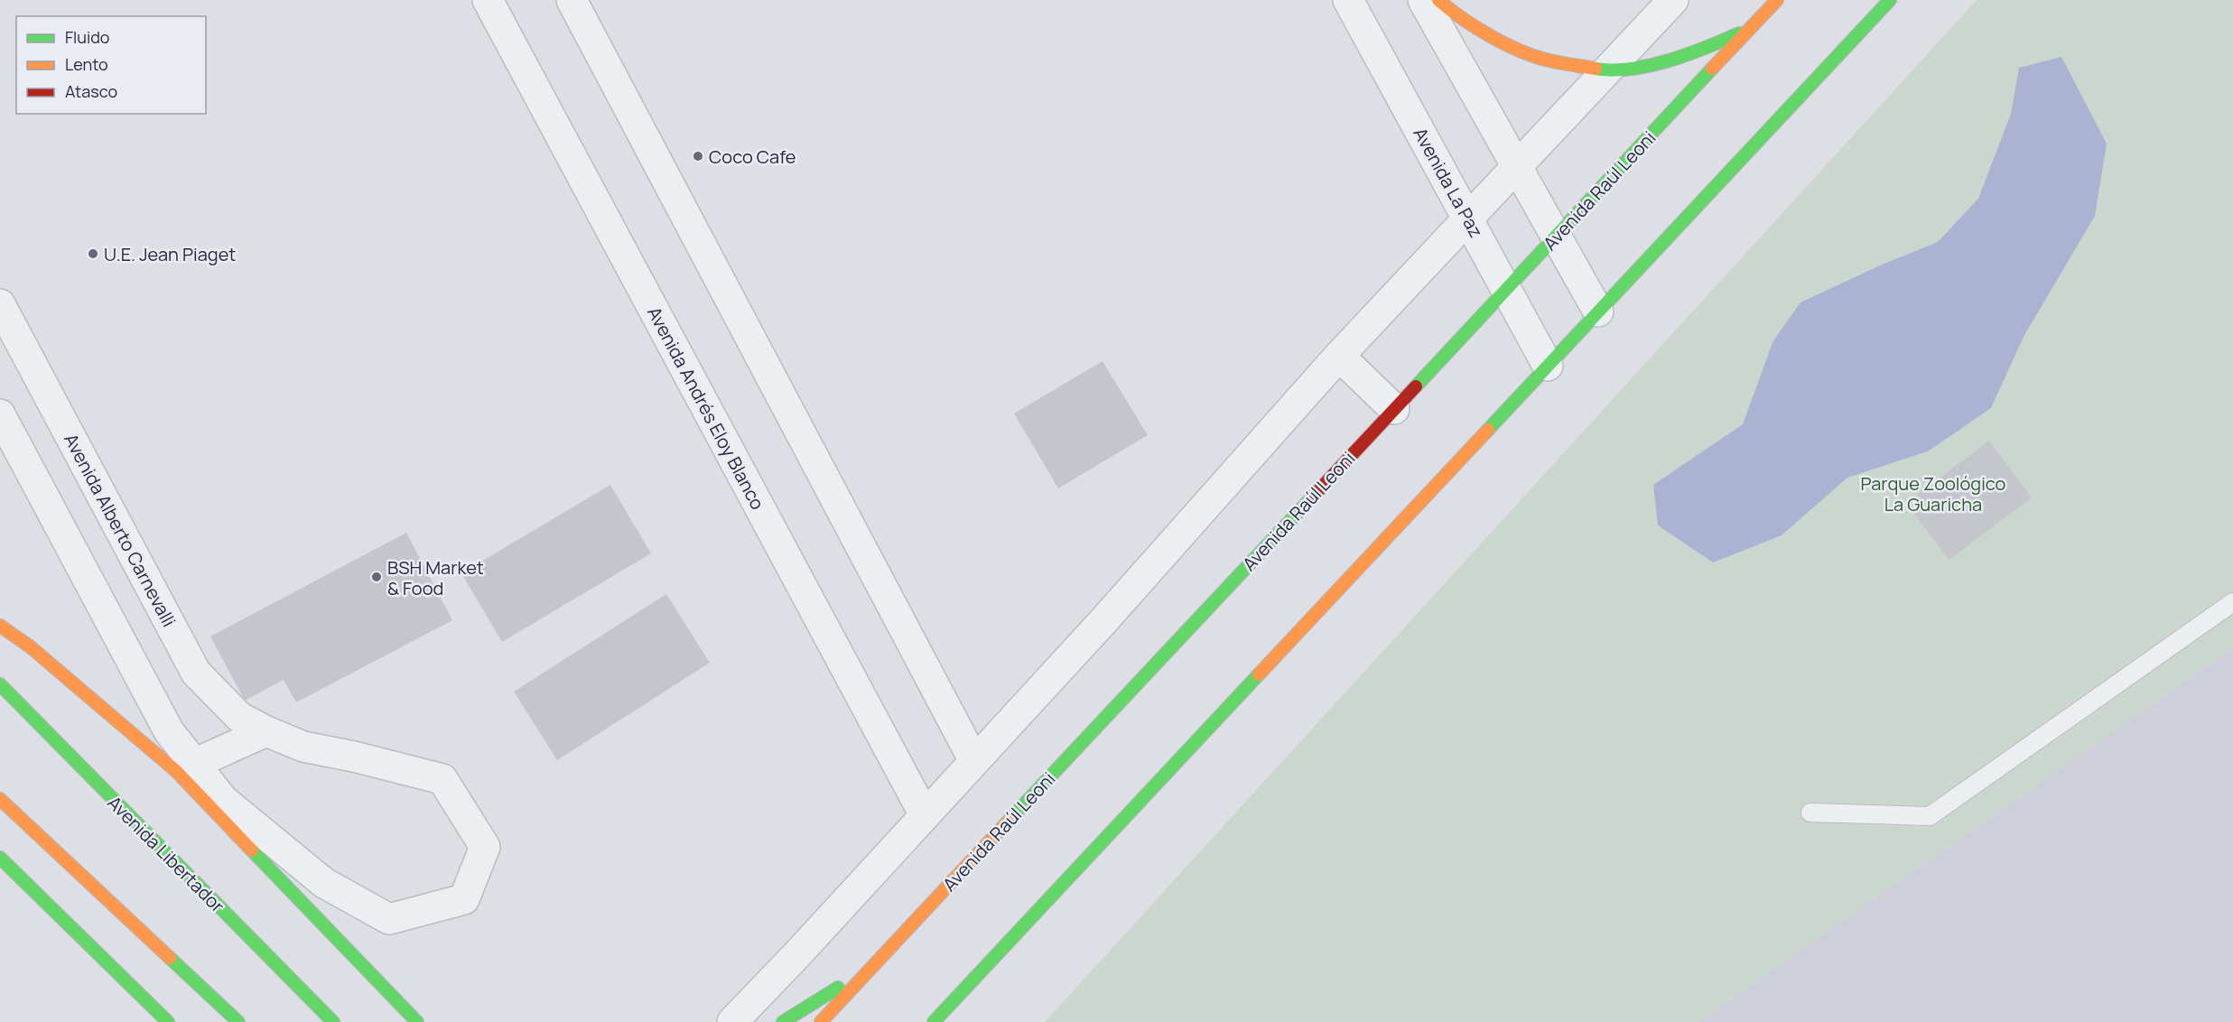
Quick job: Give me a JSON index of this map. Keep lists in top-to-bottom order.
{
  "streets": {
    "highway": ["Avenida Raúl Leoni", "Avenida Libertador"],
    "street": ["Avenida La Paz", "Avenida Andrés Eloy Blanco", "Avenida Alberto Carnevalli"]
  },
  "crossings": [
    ["Avenida La Paz", "Avenida Raúl Leoni"]
  ],
  "parks": ["Parque Zoológico La Guaricha"],
  "places": ["Coco Cafe", "U.E. Jean Piaget", "BSH Market & Food"],
  "legend": ["Fluido", "Lento", "Atasco"]
}
